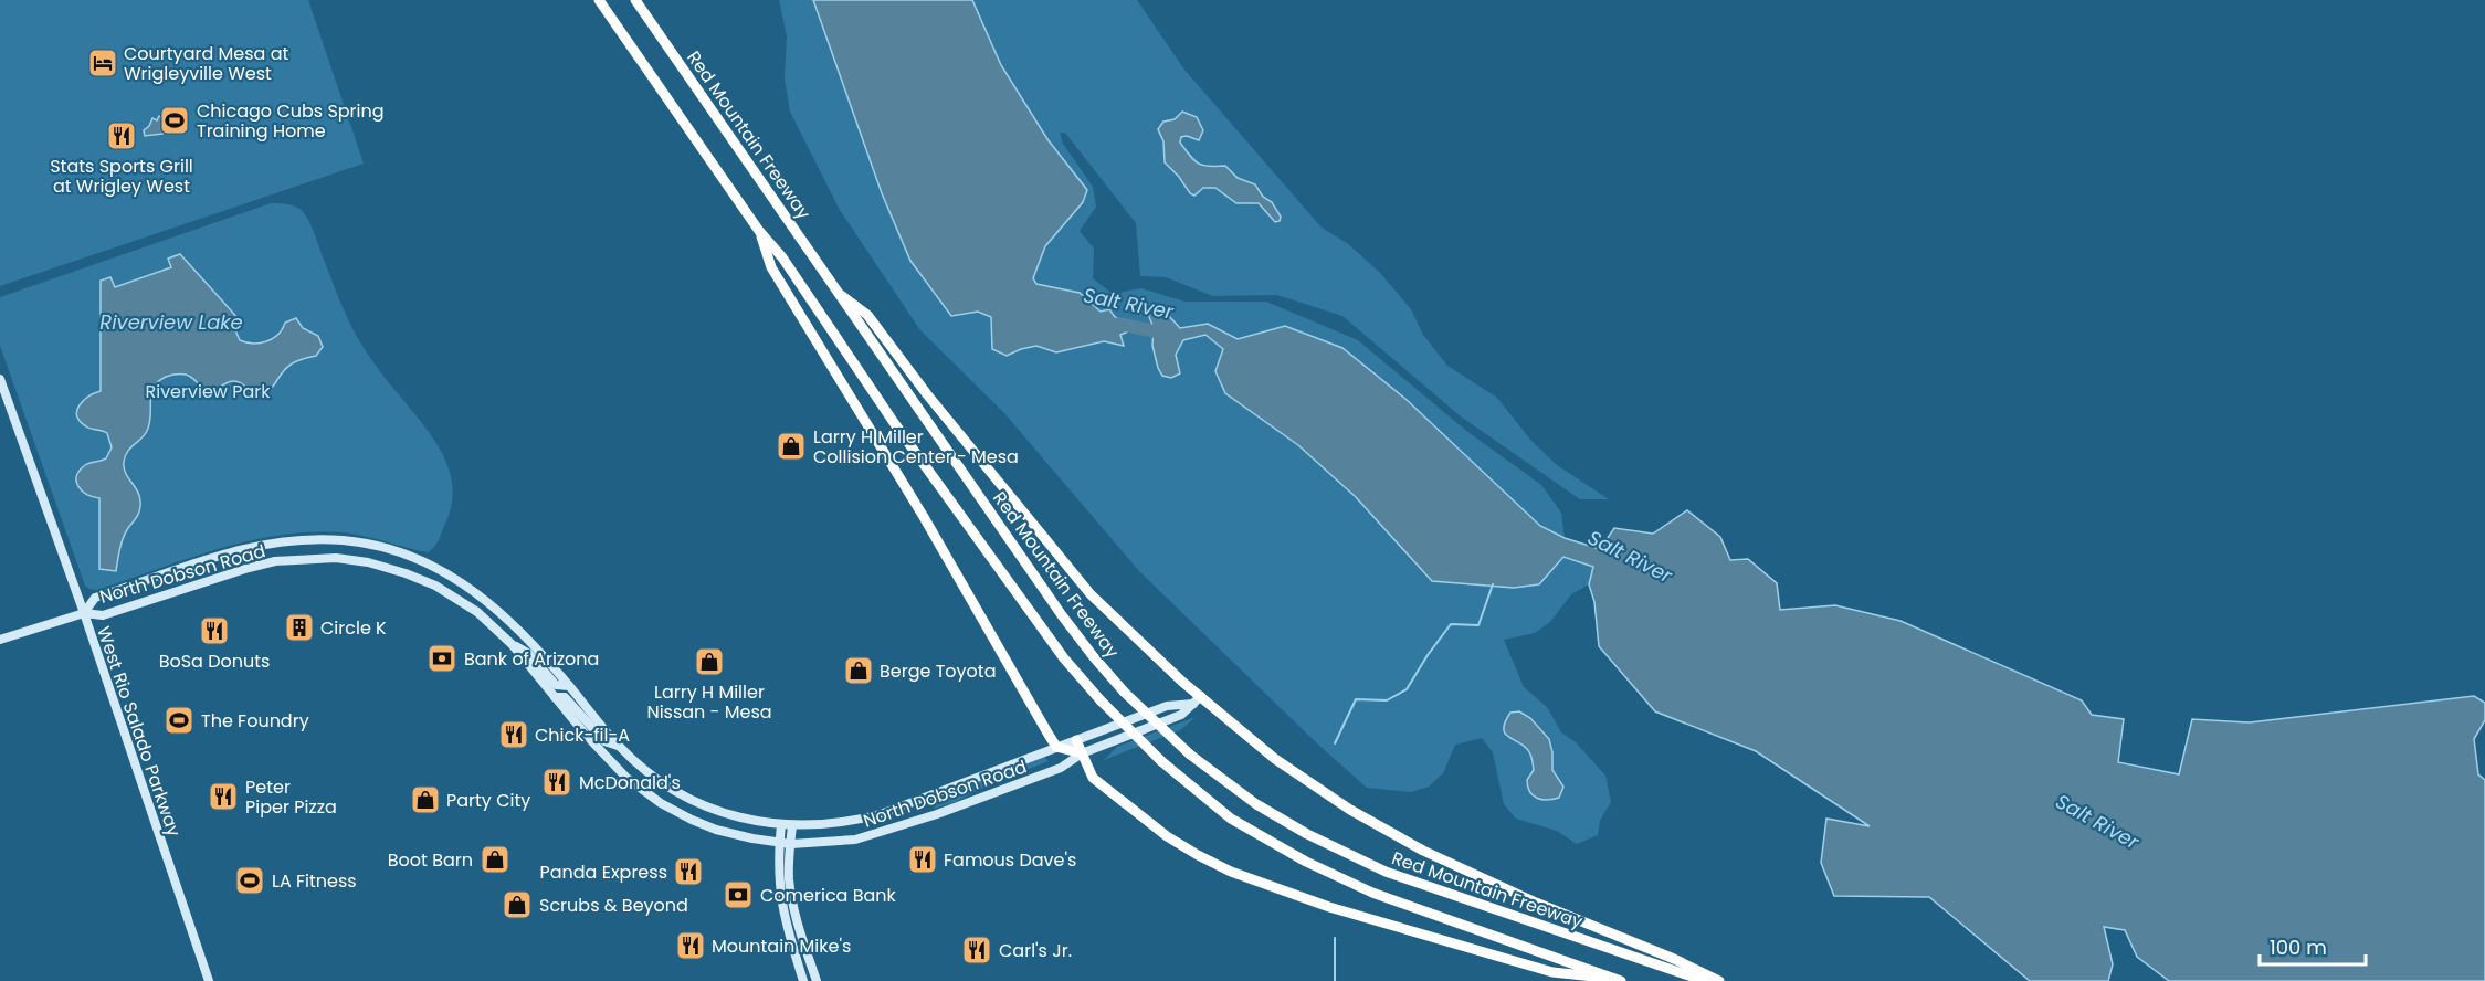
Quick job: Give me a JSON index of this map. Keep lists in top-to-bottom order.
{
  "streets": {
    "highway": ["Red Mountain Freeway"],
    "main road": ["North Dobson Road", "West Rio Salado Parkway"]
  },
  "crossings": [
    ["North Dobson Road", "West Rio Salado Parkway"]
  ],
  "water": ["Salt River", "Riverview Lake"],
  "parks": ["Riverview Park"],
  "places": {
    "hotel": ["Courtyard Mesa at Wrigleyville West"],
    "sports": ["Chicago Cubs Spring Training Home", "The Foundry", "LA Fitness"],
    "restaurant": [
      "Stats Sports Grill at Wrigley West",
      "BoSa Donuts",
      "Chick-fil-A",
      "McDonald's",
      "Peter Piper Pizza",
      "Famous Dave's",
      "Panda Express",
      "Mountain Mike's",
      "Carl's Jr."
    ],
    "shop": [
      "Larry H Miller Collision Center - Mesa",
      "Larry H Miller Nissan - Mesa",
      "Berge Toyota",
      "Party City",
      "Boot Barn",
      "Scrubs & Beyond"
    ],
    "building": ["Circle K"],
    "bank": ["Bank of Arizona", "Comerica Bank"]
  },
  "scale_bar": "100 m"
}
